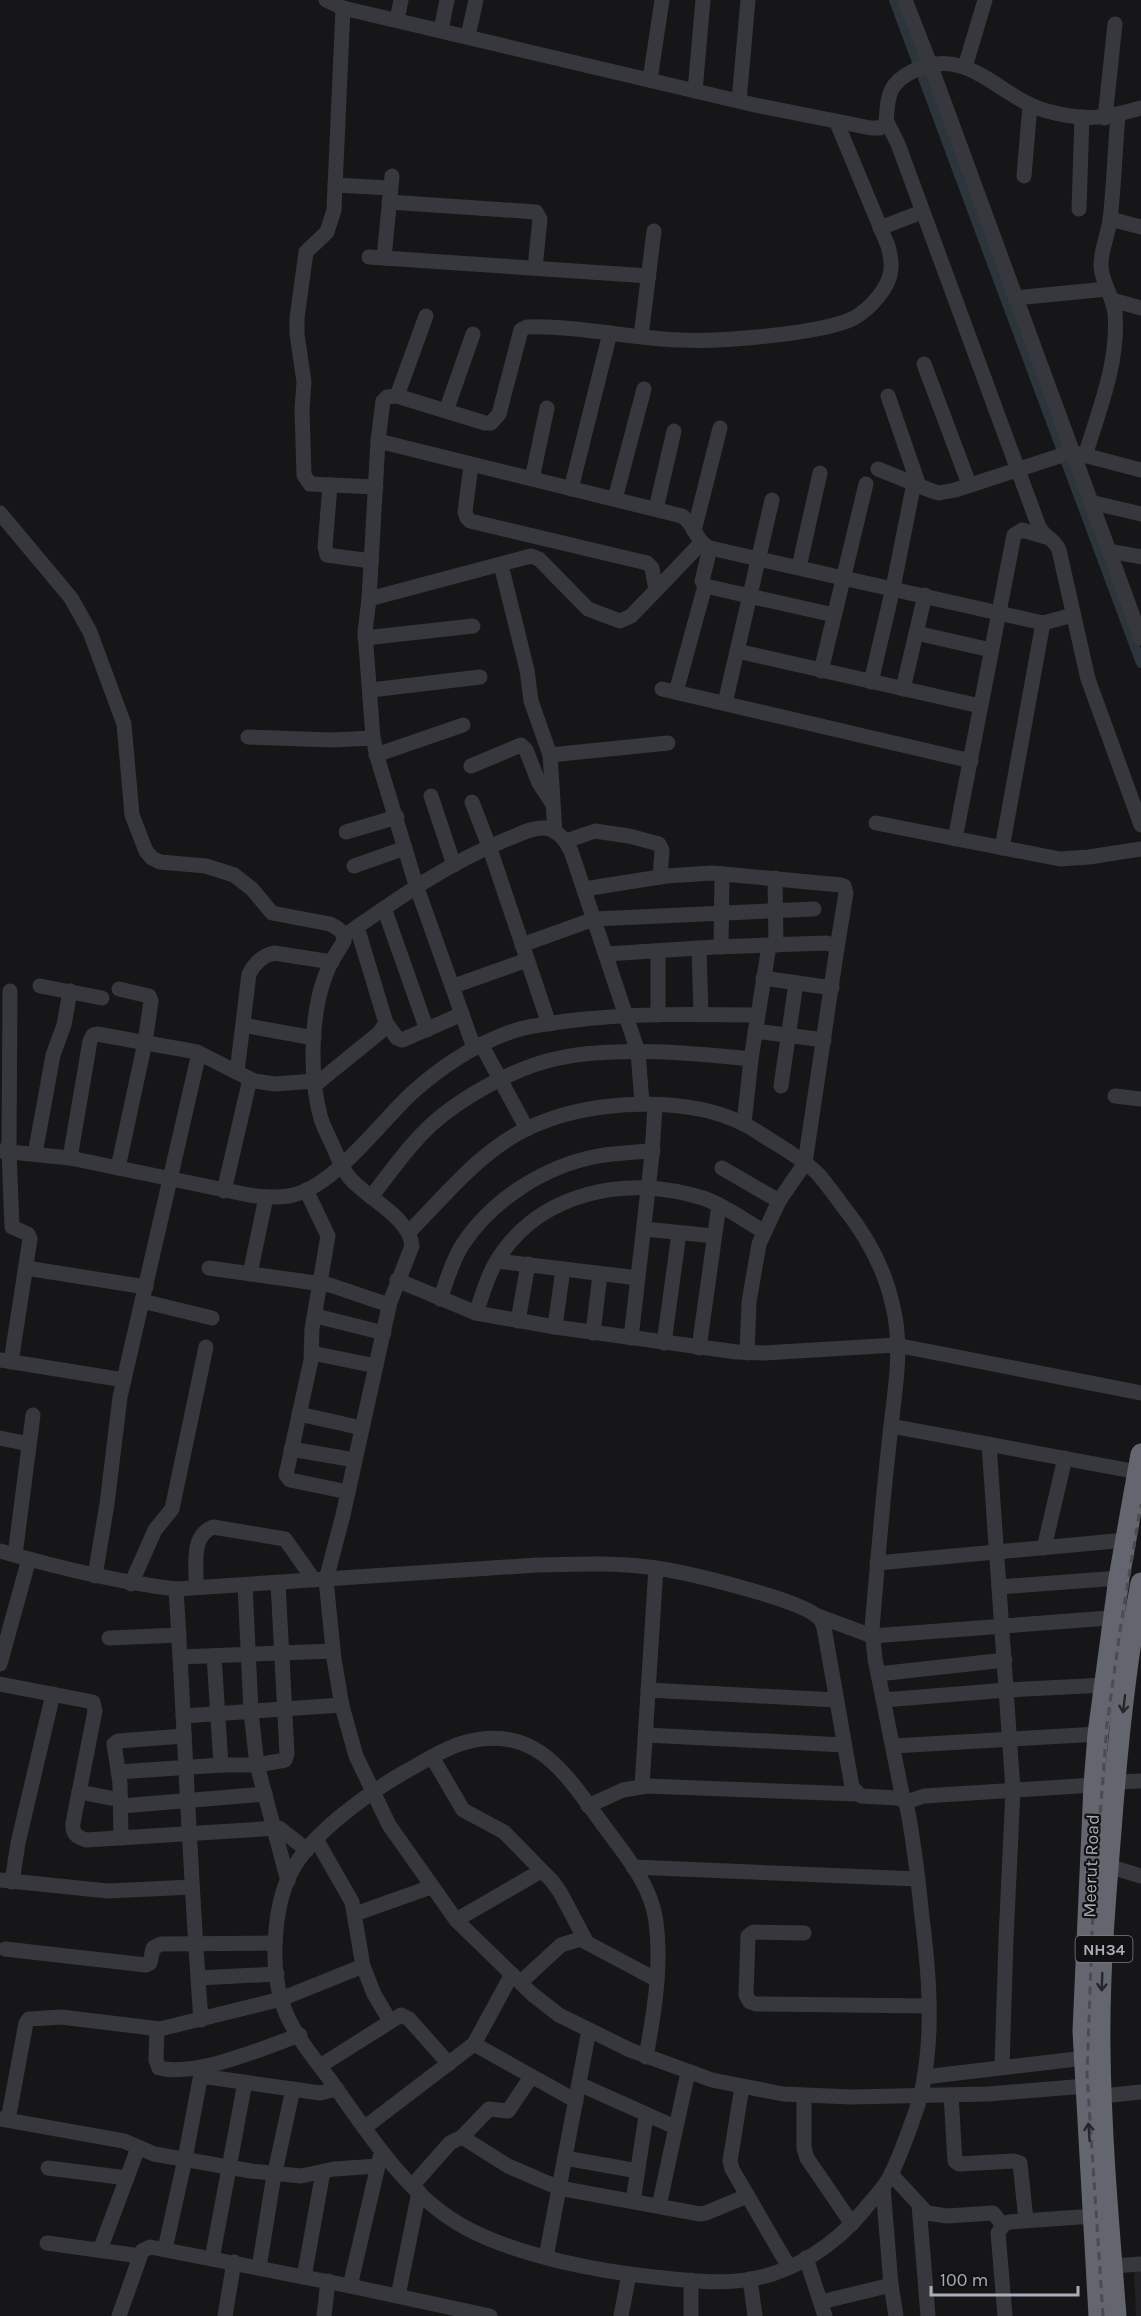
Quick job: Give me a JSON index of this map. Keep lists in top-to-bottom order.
{
  "streets": {
    "highway": ["Meerut Road", "NH34"]
  },
  "scale_bar": "100 m"
}
